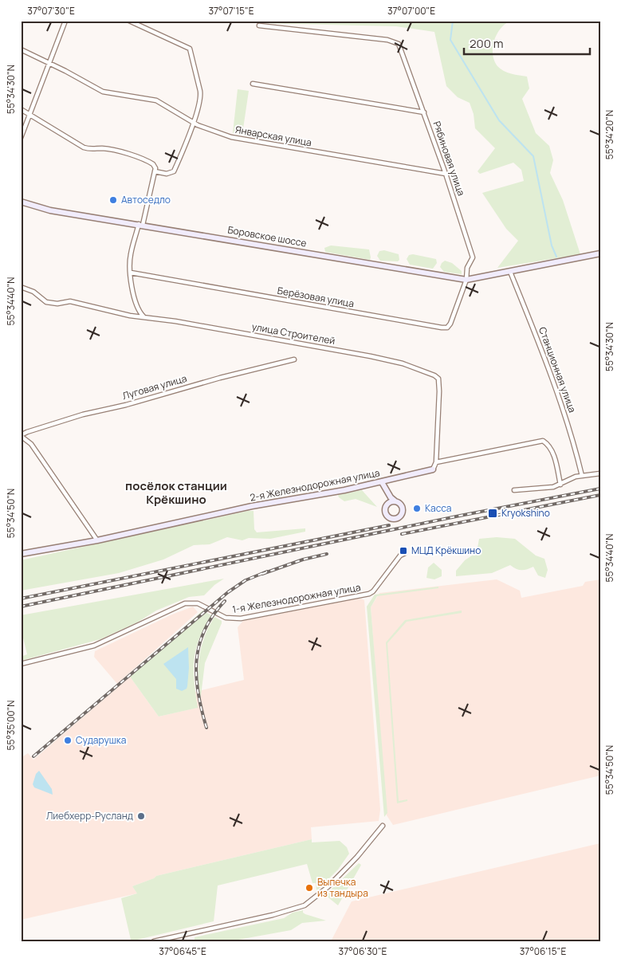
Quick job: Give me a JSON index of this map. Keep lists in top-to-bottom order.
{
  "streets": {
    "main road": ["Боровское шоссе", "2-я Железнодорожная улица"],
    "street": [
      "Январская улица",
      "Рябиновая улица",
      "Берёзовая улица",
      "улица Строителей",
      "Станционная улица",
      "Луговая улица",
      "1-я Железнодорожная улица"
    ]
  },
  "crossings": [
    ["Январская улица", "Рябиновая улица"],
    ["Рябиновая улица", "Боровское шоссе"],
    ["Рябиновая улица", "Берёзовая улица"],
    ["Боровское шоссе", "Берёзовая улица"],
    ["Боровское шоссе", "Станционная улица"],
    ["улица Строителей", "2-я Железнодорожная улица"]
  ],
  "districts": ["посёлок станции Крёкшино"],
  "places": {
    "other": [
      "Автоседло",
      "Касса",
      "Сударушка",
      "Лиебхерр-Русланд",
      "Выпечка из тандыра"
    ],
    "transit": ["Kryokshino", "МЦД Крёкшино"]
  },
  "scale_bar": "200 m",
  "coordinates": [
    "37°07'30\"E",
    "37°07'15\"E",
    "37°07'00\"E",
    "55°34'30\"N",
    "55°34'20\"N",
    "55°34'40\"N",
    "55°34'50\"N",
    "55°35'00\"N",
    "37°06'45\"E",
    "37°06'30\"E",
    "37°06'15\"E"
  ]
}
